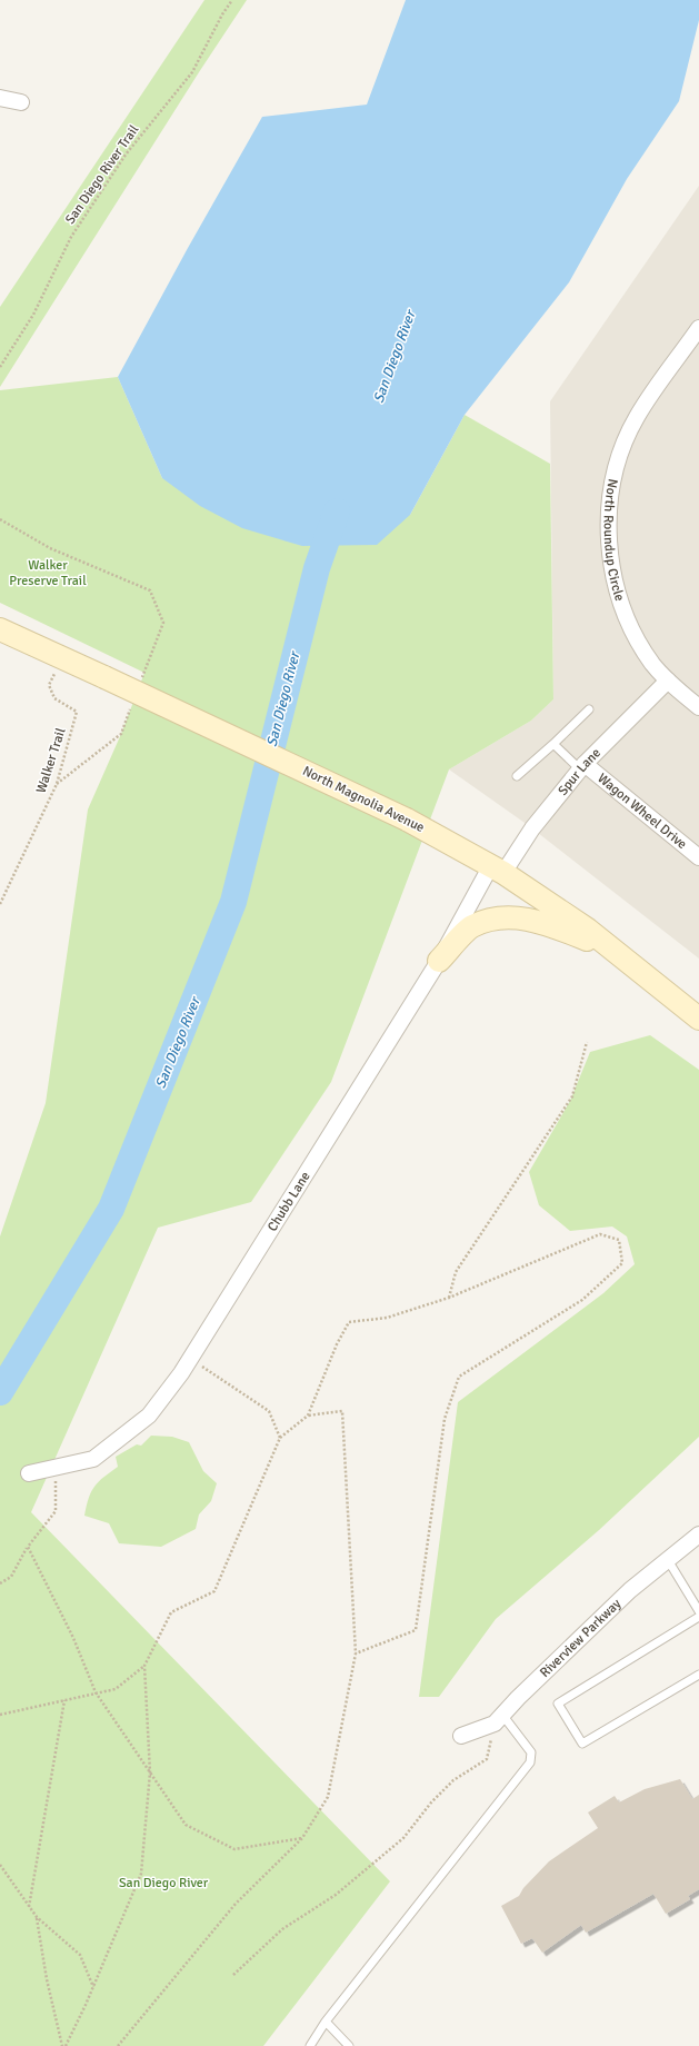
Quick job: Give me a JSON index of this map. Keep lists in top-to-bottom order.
{
  "streets": {
    "main road": ["North Magnolia Avenue"],
    "street": [
      "North Roundup Circle",
      "Spur Lane",
      "Wagon Wheel Drive",
      "Chubb Lane",
      "Riverview Parkway"
    ],
    "path": ["San Diego River Trail", "Walker Trail"]
  },
  "crossings": [
    ["North Roundup Circle", "Spur Lane"],
    ["Walker Trail", "North Magnolia Avenue"],
    ["Spur Lane", "North Magnolia Avenue"],
    ["Spur Lane", "Wagon Wheel Drive"],
    ["Spur Lane", "Chubb Lane"],
    ["North Magnolia Avenue", "Chubb Lane"]
  ],
  "water": ["San Diego River"],
  "parks": ["Walker Preserve Trail", "San Diego River"]
}
